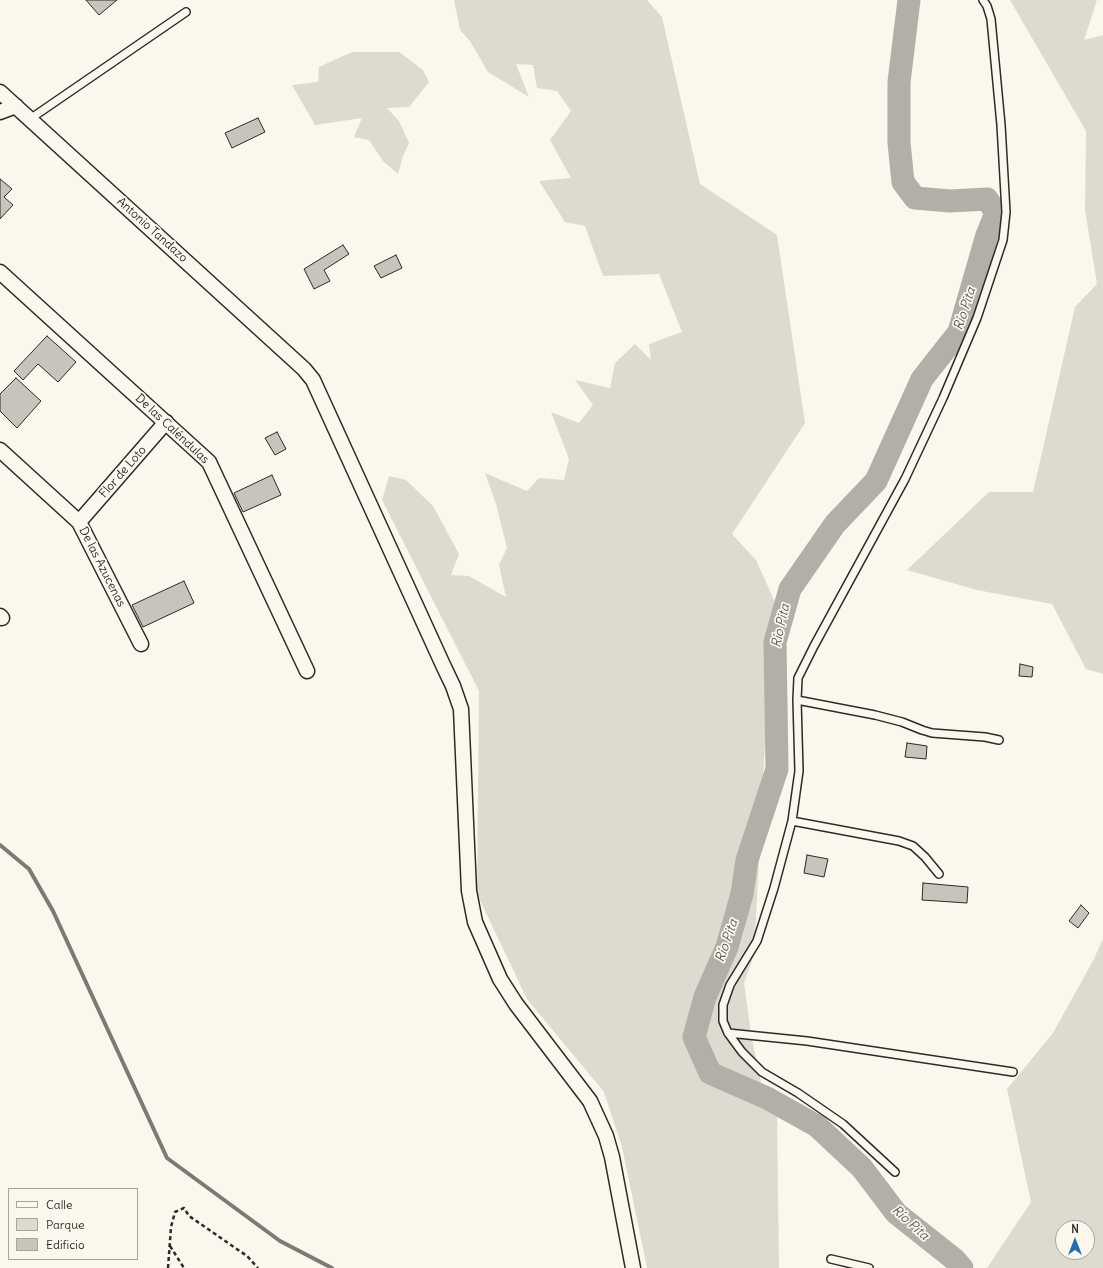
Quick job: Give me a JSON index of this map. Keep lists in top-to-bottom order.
{
  "streets": {
    "street": [
      "Antonio Tandazo",
      "De las Caléndulas",
      "Flor de Loto",
      "De las Azucenas"
    ]
  },
  "crossings": [
    ["De las Caléndulas", "Flor de Loto"],
    ["Flor de Loto", "De las Azucenas"]
  ],
  "water": ["Río Pita"],
  "legend": ["Calle", "Parque", "Edificio"],
  "north": "top"
}
